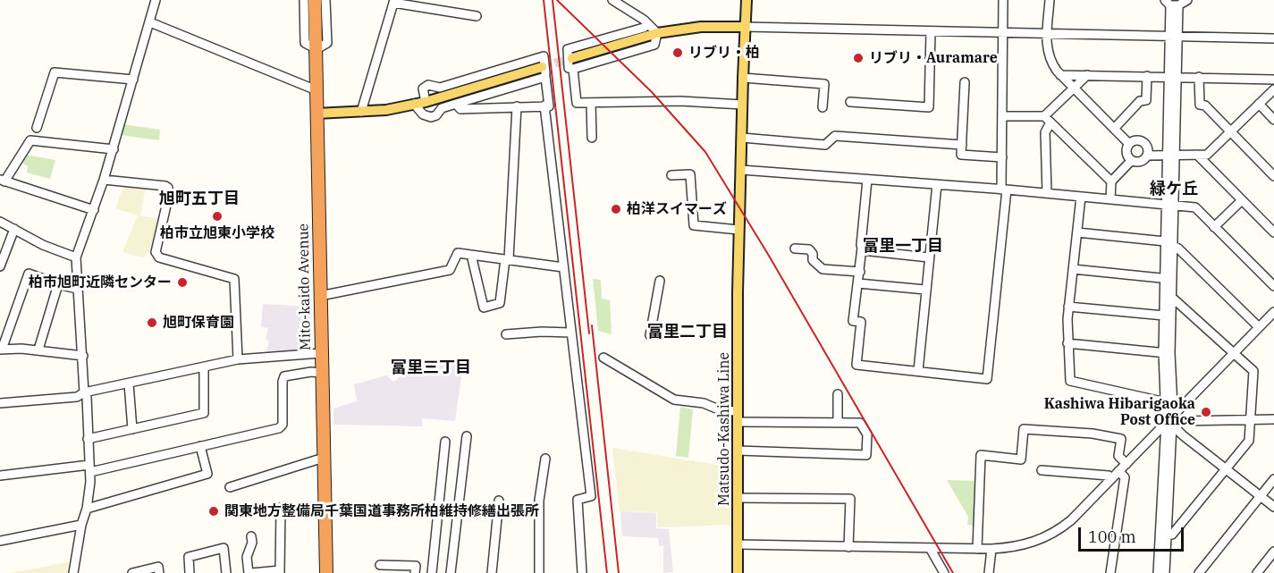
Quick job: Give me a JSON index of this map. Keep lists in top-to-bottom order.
{
  "streets": {
    "highway": ["Mito-kaido Avenue"],
    "main road": ["Matsudo-Kashiwa Line"]
  },
  "districts": [
    "緑ケ丘",
    "旭町五丁目",
    "富里一丁目",
    "富里二丁目",
    "富里三丁目"
  ],
  "places": [
    "リブリ・柏",
    "リブリ・Auramare",
    "柏洋スイマーズ",
    "柏市立旭東小学校",
    "柏市旭町近隣センター",
    "旭町保育園",
    "Kashiwa Hibarigaoka Post Office",
    "関東地方整備局千葉国道事務所柏維持修繕出張所"
  ],
  "scale_bar": "100 m"
}
